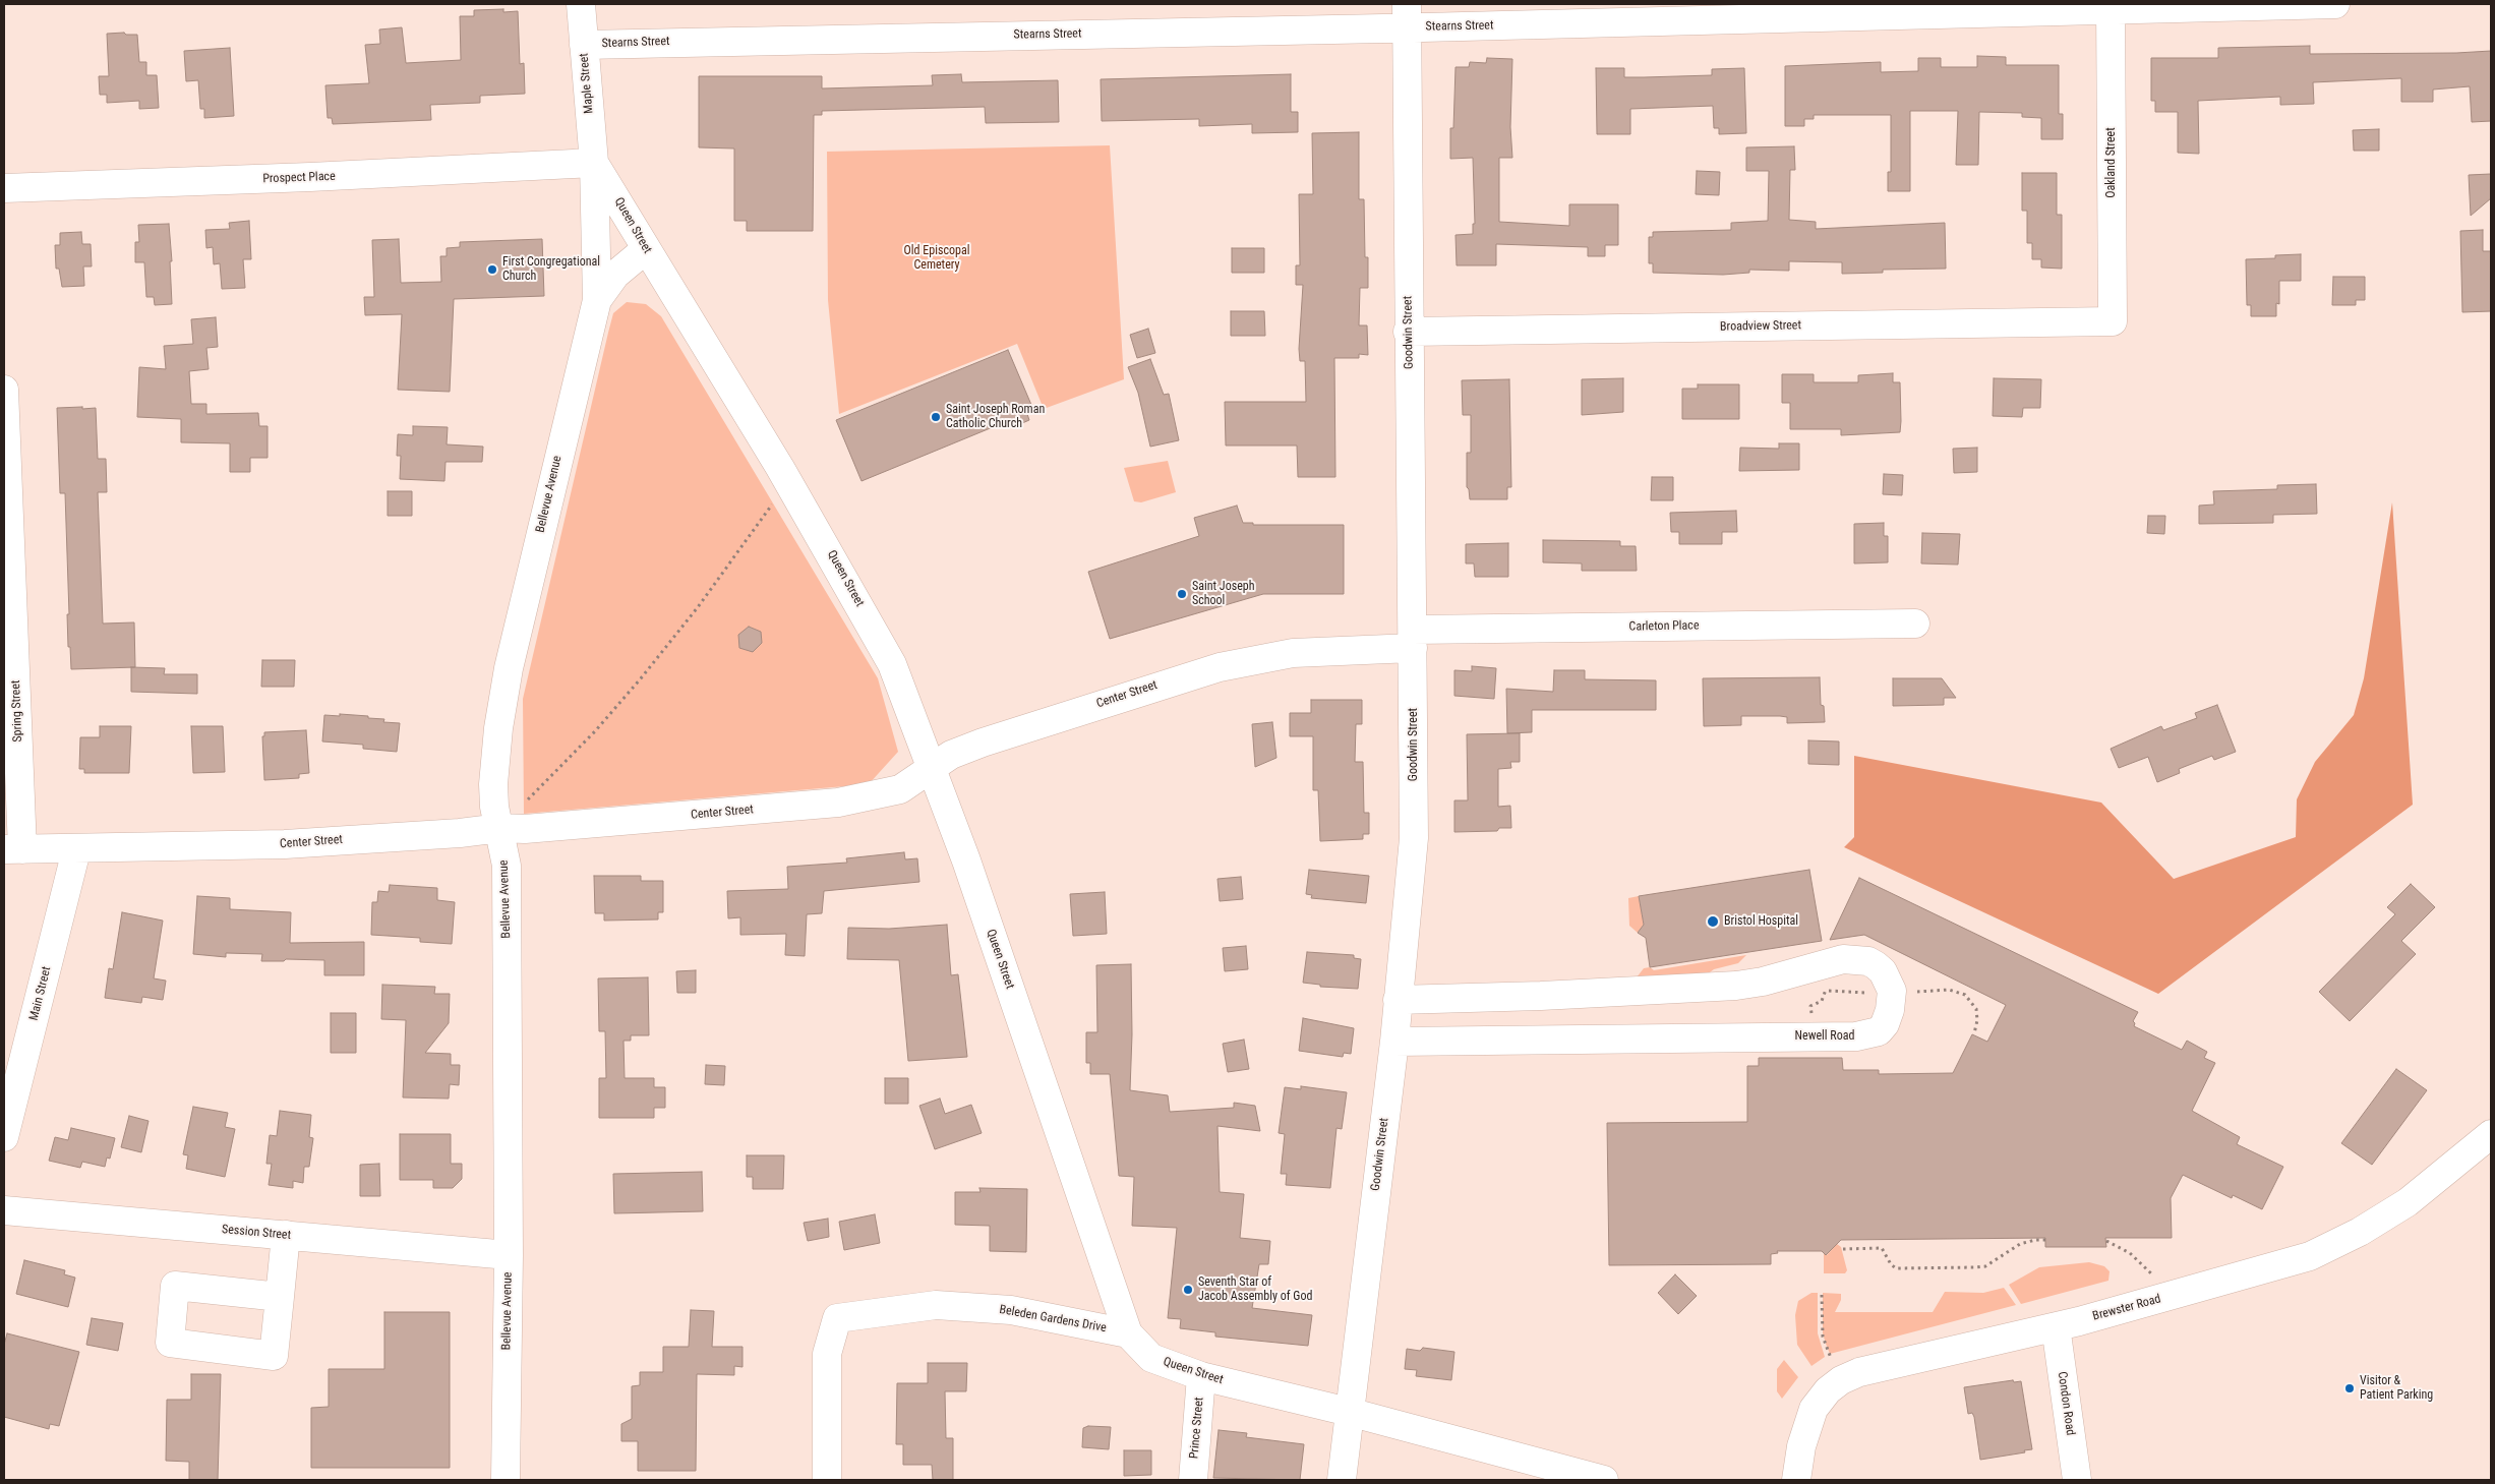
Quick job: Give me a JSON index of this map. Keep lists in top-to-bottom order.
{
  "streets": {
    "street": [
      "Stearns Street",
      "Maple Street",
      "Oakland Street",
      "Prospect Place",
      "Queen Street",
      "Broadview Street",
      "Goodwin Street",
      "Bellevue Avenue",
      "Carleton Place",
      "Center Street",
      "Spring Street",
      "Main Street",
      "Newell Road",
      "Session Street",
      "Brewster Road",
      "Beleden Gardens Drive",
      "Condon Road",
      "Prince Street"
    ]
  },
  "crossings": [
    ["Stearns Street", "Maple Street"],
    ["Stearns Street", "Oakland Street"],
    ["Stearns Street", "Goodwin Street"],
    ["Maple Street", "Prospect Place"],
    ["Maple Street", "Queen Street"],
    ["Maple Street", "Bellevue Avenue"],
    ["Oakland Street", "Broadview Street"],
    ["Prospect Place", "Queen Street"],
    ["Prospect Place", "Bellevue Avenue"],
    ["Queen Street", "Goodwin Street"],
    ["Queen Street", "Bellevue Avenue"],
    ["Queen Street", "Center Street"],
    ["Queen Street", "Beleden Gardens Drive"],
    ["Queen Street", "Prince Street"],
    ["Broadview Street", "Goodwin Street"],
    ["Goodwin Street", "Carleton Place"],
    ["Goodwin Street", "Center Street"],
    ["Goodwin Street", "Newell Road"],
    ["Bellevue Avenue", "Center Street"],
    ["Bellevue Avenue", "Session Street"],
    ["Carleton Place", "Center Street"],
    ["Center Street", "Spring Street"],
    ["Center Street", "Main Street"],
    ["Brewster Road", "Condon Road"]
  ],
  "parks": ["Old Episcopal Cemetery"],
  "places": [
    "First Congregational Church",
    "Saint Joseph Roman Catholic Church",
    "Saint Joseph School",
    "Bristol Hospital",
    "Seventh Star of Jacob Assembly of God",
    "Visitor & Patient Parking"
  ]
}
